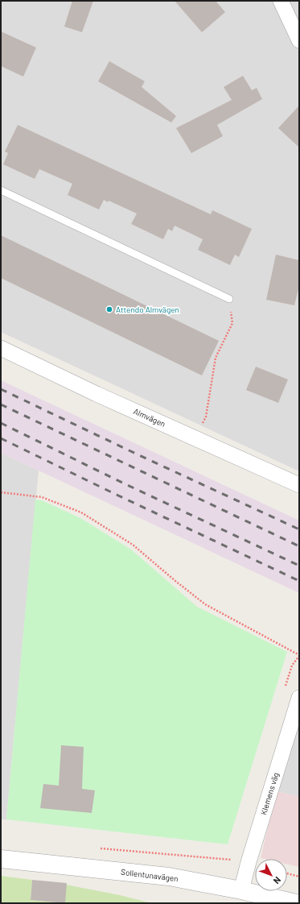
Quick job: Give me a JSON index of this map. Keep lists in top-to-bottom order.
{
  "streets": {
    "street": ["Almvägen", "Klemens väg", "Sollentunavägen"]
  },
  "crossings": [
    ["Klemens väg", "Sollentunavägen"]
  ],
  "places": ["Attendo Almvägen"],
  "north": "bottom right"
}
